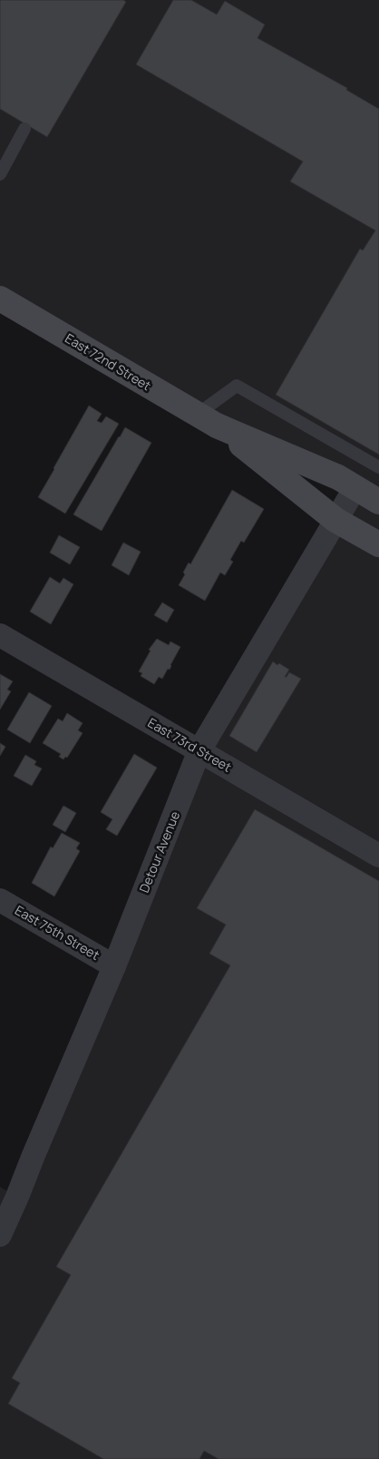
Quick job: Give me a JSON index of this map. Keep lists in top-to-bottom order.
{
  "streets": {
    "main road": ["East 72nd Street"],
    "street": ["East 73rd Street", "Detour Avenue", "East 75th Street"]
  },
  "crossings": [
    ["East 72nd Street", "Detour Avenue"],
    ["East 73rd Street", "Detour Avenue"],
    ["Detour Avenue", "East 75th Street"]
  ]
}
